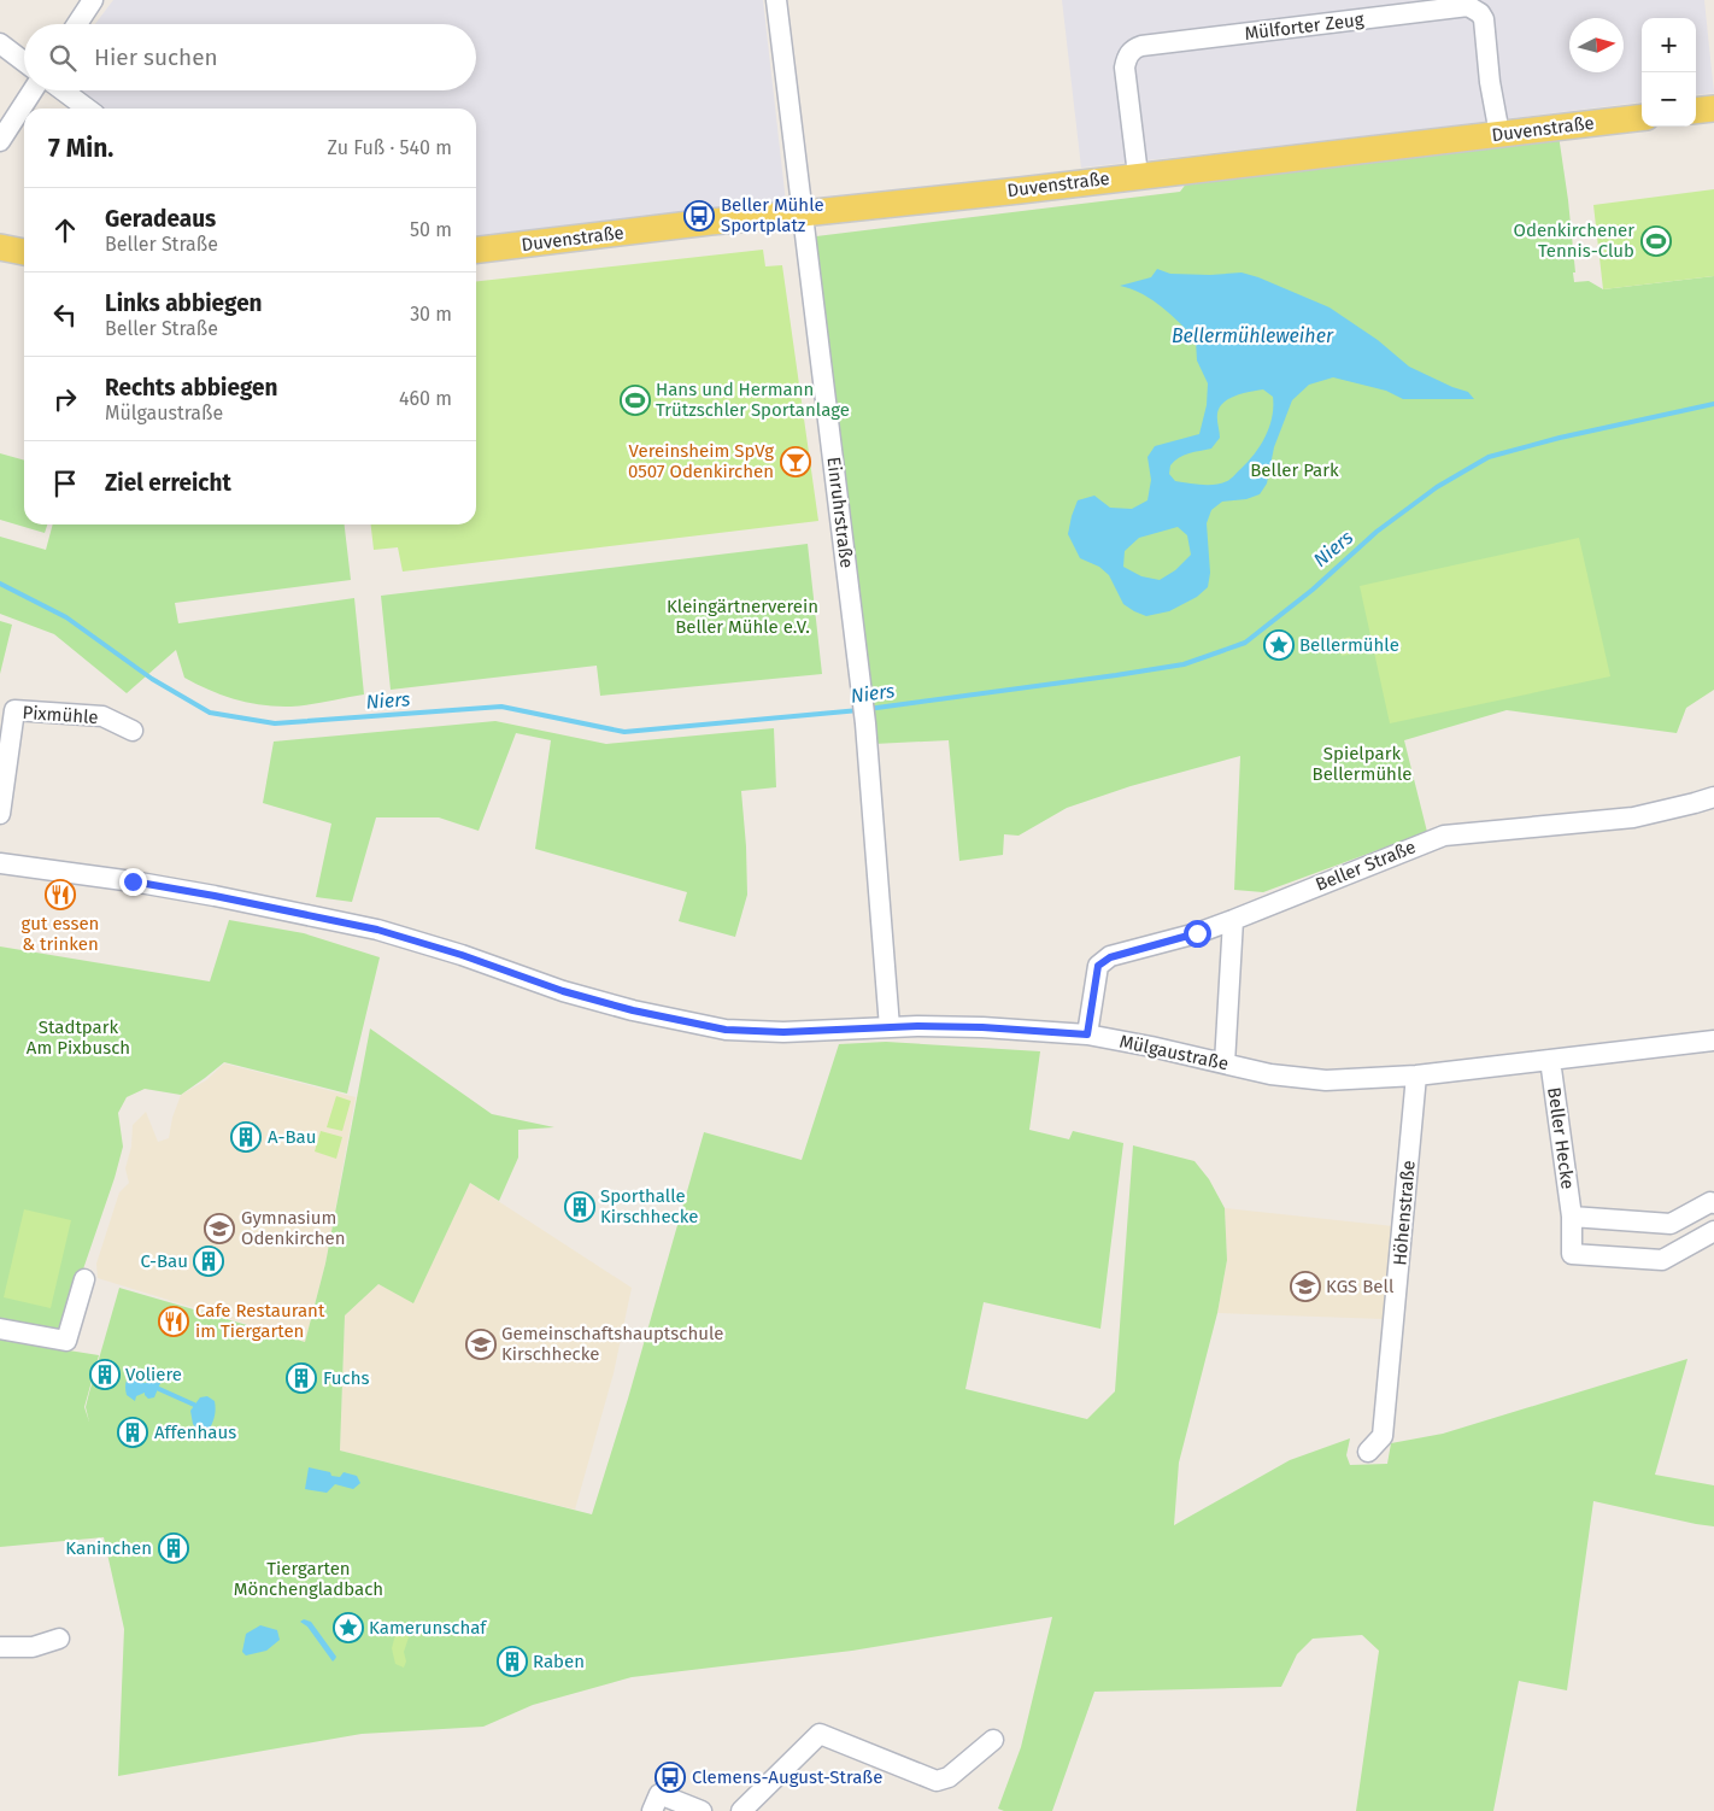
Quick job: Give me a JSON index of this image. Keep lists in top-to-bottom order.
{
  "streets": {
    "main road": ["Duvenstraße"],
    "street": [
      "Mülforter Zeug",
      "Einruhrstraße",
      "Pixmühle",
      "Beller Straße",
      "Mülgaustraße",
      "Beller Hecke",
      "Höhenstraße"
    ]
  },
  "crossings": [
    ["Mülforter Zeug", "Duvenstraße"],
    ["Duvenstraße", "Einruhrstraße"],
    ["Einruhrstraße", "Mülgaustraße"],
    ["Beller Straße", "Mülgaustraße"],
    ["Mülgaustraße", "Beller Hecke"],
    ["Mülgaustraße", "Höhenstraße"]
  ],
  "water": ["Bellermühleweiher", "Niers"],
  "parks": [
    "Beller Park",
    "Kleingärtnerverein Beller Mühle e.V.",
    "Spielpark Bellermühle",
    "Stadtpark Am Pixbusch",
    "Tiergarten Mönchengladbach"
  ],
  "places": {
    "bus stop": ["Beller Mühle Sportplatz", "Clemens-August-Straße"],
    "sports": ["Odenkirchener Tennis-Club", "Hans und Hermann Trützschler Sportanlage"],
    "bar": ["Vereinsheim SpVg 0507 Odenkirchen"],
    "place": ["Bellermühle", "Kamerunschaf"],
    "restaurant": ["gut essen & trinken", "Cafe Restaurant im Tiergarten"],
    "building": [
      "A-Bau",
      "Sporthalle Kirschhecke",
      "C-Bau",
      "Voliere",
      "Fuchs",
      "Affenhaus",
      "Kaninchen",
      "Raben"
    ],
    "school or university": ["Gymnasium Odenkirchen", "KGS Bell", "Gemeinschaftshauptschule Kirschhecke"]
  },
  "north": "right",
  "page": {
    "map_buttons": ["+", "−"],
    "search": "Hier suchen",
    "heading": ["7 Min.", "Zu Fuß · 540 m"],
    "list": [
      ["Geradeaus", "Beller Straße", "50 m"],
      ["Links abbiegen", "Beller Straße", "30 m"],
      ["Rechts abbiegen", "Mülgaustraße", "460 m"],
      "Ziel erreicht"
    ]
  }
}
